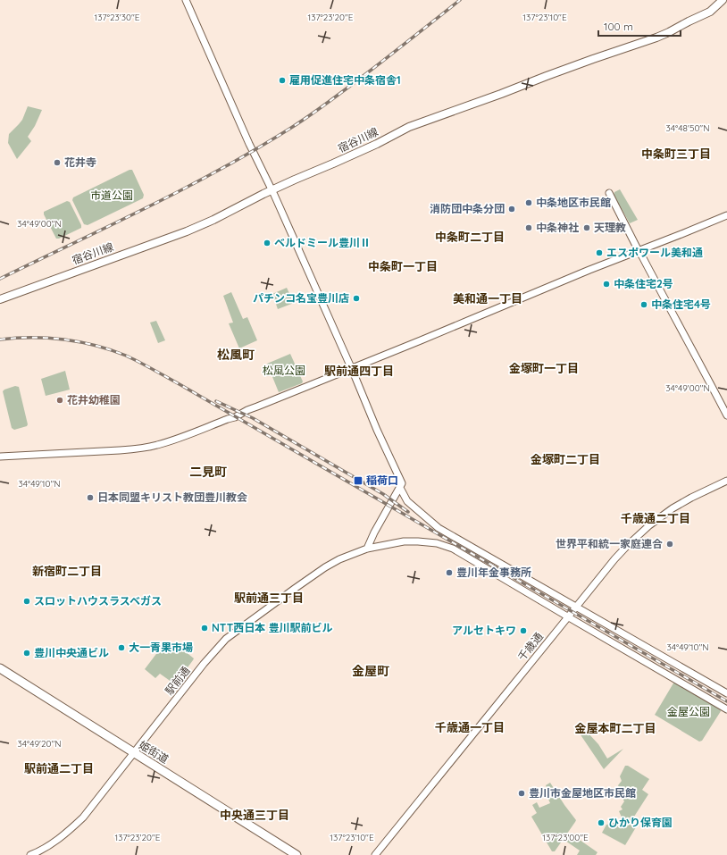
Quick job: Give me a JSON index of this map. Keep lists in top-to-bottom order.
{
  "streets": {
    "main road": ["宿谷川線", "姫街道"],
    "street": ["千歳通", "駅前通"]
  },
  "crossings": [
    ["千歳通", "駅前通"],
    ["駅前通", "姫街道"]
  ],
  "districts": [
    "中条町三丁目",
    "中条町二丁目",
    "中条町一丁目",
    "美和通一丁目",
    "松風町",
    "金塚町一丁目",
    "駅前通四丁目",
    "金塚町二丁目",
    "二見町",
    "千歳通二丁目",
    "新宿町二丁目",
    "駅前通三丁目",
    "金屋町",
    "千歳通一丁目",
    "金屋本町二丁目",
    "駅前通二丁目",
    "中央通三丁目"
  ],
  "parks": ["市道公園", "松風公園", "金屋公園"],
  "places": {
    "other": [
      "雇用促進住宅中条宿舎1",
      "花井寺",
      "中条地区市民館",
      "消防団中条分団",
      "中条神社",
      "天理教",
      "ベルドミール豊川Ⅱ",
      "エスポワール美和通",
      "中条住宅2号",
      "パチンコ名宝豊川店",
      "中条住宅4号",
      "花井幼稚園",
      "日本同盟キリスト教団豊川教会",
      "世界平和統一家庭連合",
      "豊川年金事務所",
      "スロットハウスラスベガス",
      "NTT西日本 豊川駅前ビル",
      "アルセトキワ",
      "大一青果市場",
      "豊川中央通ビル",
      "豊川市金屋地区市民館",
      "ひかり保育園"
    ],
    "transit": ["稲荷口"]
  },
  "scale_bar": "100 m",
  "coordinates": [
    "137°23'30\"E",
    "137°23'20\"E",
    "137°23'10\"E",
    "34°48'50\"N",
    "34°49'00\"N",
    "34°49'10\"N",
    "34°49'20\"N",
    "137°23'00\"E"
  ]
}
